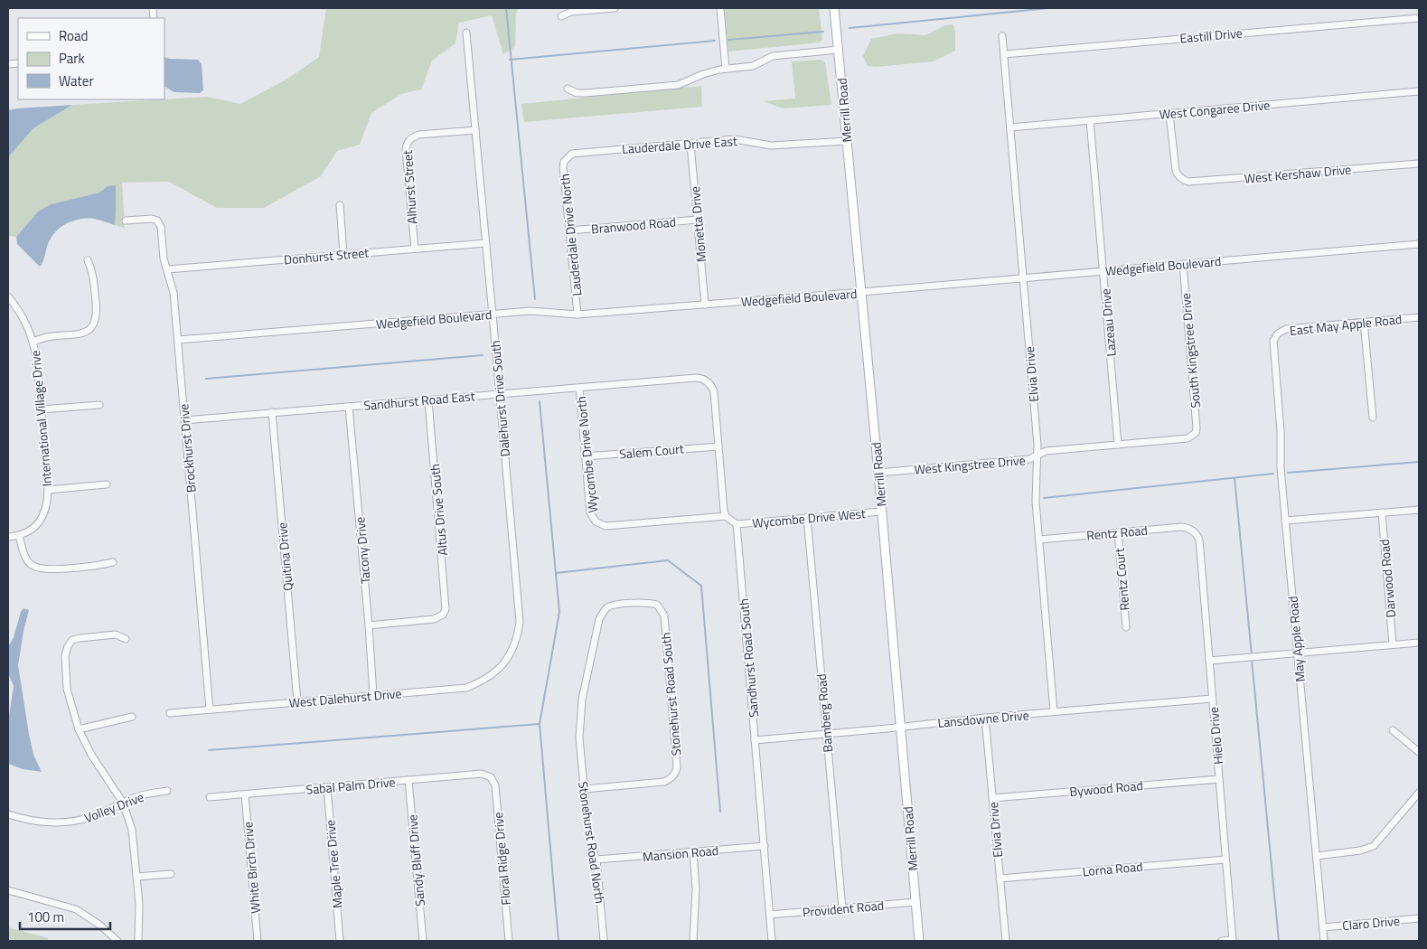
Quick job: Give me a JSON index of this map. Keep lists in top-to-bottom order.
{
  "streets": {
    "main road": ["Merrill Road"],
    "street": [
      "Eastill Drive",
      "West Congaree Drive",
      "Lauderdale Drive East",
      "West Kershaw Drive",
      "Alhurst Street",
      "Monetta Drive",
      "Branwood Road",
      "Lauderdale Drive North",
      "Donhurst Street",
      "Wedgefield Boulevard",
      "Lazeau Drive",
      "East May Apple Road",
      "South Kingstree Drive",
      "Elvia Drive",
      "Dalehurst Drive South",
      "Sandhurst Road East",
      "International Village Drive",
      "Brockhurst Drive",
      "Salem Court",
      "Wycombe Drive North",
      "West Kingstree Drive",
      "Altus Drive South",
      "Wycombe Drive West",
      "Rentz Road",
      "Tacony Drive",
      "Quitina Drive",
      "Darwood Road",
      "Rentz Court",
      "May Apple Road",
      "Sandhurst Road South",
      "Stonehurst Road South",
      "West Dalehurst Drive",
      "Bamberg Road",
      "Lansdowne Drive",
      "Hielo Drive",
      "Sabal Palm Drive",
      "Bywood Road",
      "Volley Drive",
      "Stonehurst Road North",
      "Mansion Road",
      "Floral Ridge Drive",
      "Sandy Bluff Drive",
      "Maple Tree Drive",
      "White Birch Drive",
      "Lorna Road",
      "Provident Road",
      "Claro Drive"
    ]
  },
  "crossings": [
    ["Eastill Drive", "Elvia Drive"],
    ["West Congaree Drive", "West Kershaw Drive"],
    ["West Congaree Drive", "Lazeau Drive"],
    ["West Congaree Drive", "Elvia Drive"],
    ["Merrill Road", "Lauderdale Drive East"],
    ["Merrill Road", "Wedgefield Boulevard"],
    ["Merrill Road", "West Kingstree Drive"],
    ["Merrill Road", "Wycombe Drive West"],
    ["Merrill Road", "Lansdowne Drive"],
    ["Merrill Road", "Provident Road"],
    ["Lauderdale Drive East", "Monetta Drive"],
    ["Lauderdale Drive East", "Lauderdale Drive North"],
    ["Alhurst Street", "Donhurst Street"],
    ["Alhurst Street", "Dalehurst Drive South"],
    ["Monetta Drive", "Branwood Road"],
    ["Monetta Drive", "Wedgefield Boulevard"],
    ["Branwood Road", "Lauderdale Drive North"],
    ["Lauderdale Drive North", "Wedgefield Boulevard"],
    ["Donhurst Street", "Dalehurst Drive South"],
    ["Donhurst Street", "Brockhurst Drive"],
    ["Wedgefield Boulevard", "Lazeau Drive"],
    ["Wedgefield Boulevard", "South Kingstree Drive"],
    ["Wedgefield Boulevard", "Elvia Drive"],
    ["Wedgefield Boulevard", "Dalehurst Drive South"],
    ["Wedgefield Boulevard", "Brockhurst Drive"],
    ["Lazeau Drive", "West Kingstree Drive"],
    ["East May Apple Road", "May Apple Road"],
    ["South Kingstree Drive", "West Kingstree Drive"],
    ["Elvia Drive", "West Kingstree Drive"],
    ["Elvia Drive", "Rentz Road"],
    ["Elvia Drive", "Lansdowne Drive"],
    ["Elvia Drive", "Bywood Road"],
    ["Elvia Drive", "Lorna Road"],
    ["Dalehurst Drive South", "Sandhurst Road East"],
    ["Dalehurst Drive South", "West Dalehurst Drive"],
    ["Sandhurst Road East", "Brockhurst Drive"],
    ["Sandhurst Road East", "Salem Court"],
    ["Sandhurst Road East", "Wycombe Drive North"],
    ["Sandhurst Road East", "Altus Drive South"],
    ["Sandhurst Road East", "Tacony Drive"],
    ["Sandhurst Road East", "Quitina Drive"],
    ["Brockhurst Drive", "West Dalehurst Drive"],
    ["Salem Court", "Wycombe Drive North"],
    ["Altus Drive South", "Tacony Drive"],
    ["Wycombe Drive West", "Sandhurst Road South"],
    ["Wycombe Drive West", "Bamberg Road"],
    ["Rentz Road", "Rentz Court"],
    ["Rentz Road", "Hielo Drive"],
    ["Tacony Drive", "West Dalehurst Drive"],
    ["Quitina Drive", "West Dalehurst Drive"],
    ["May Apple Road", "Claro Drive"],
    ["Sandhurst Road South", "Lansdowne Drive"],
    ["Sandhurst Road South", "Mansion Road"],
    ["Sandhurst Road South", "Provident Road"],
    ["Stonehurst Road South", "Stonehurst Road North"],
    ["Bamberg Road", "Lansdowne Drive"],
    ["Bamberg Road", "Provident Road"],
    ["Lansdowne Drive", "Hielo Drive"],
    ["Hielo Drive", "Bywood Road"],
    ["Hielo Drive", "Lorna Road"],
    ["Sabal Palm Drive", "Floral Ridge Drive"],
    ["Sabal Palm Drive", "Sandy Bluff Drive"],
    ["Sabal Palm Drive", "Maple Tree Drive"],
    ["Sabal Palm Drive", "White Birch Drive"],
    ["Stonehurst Road North", "Mansion Road"]
  ],
  "legend": ["Road", "Park", "Water"],
  "scale_bar": "100 m"
}
